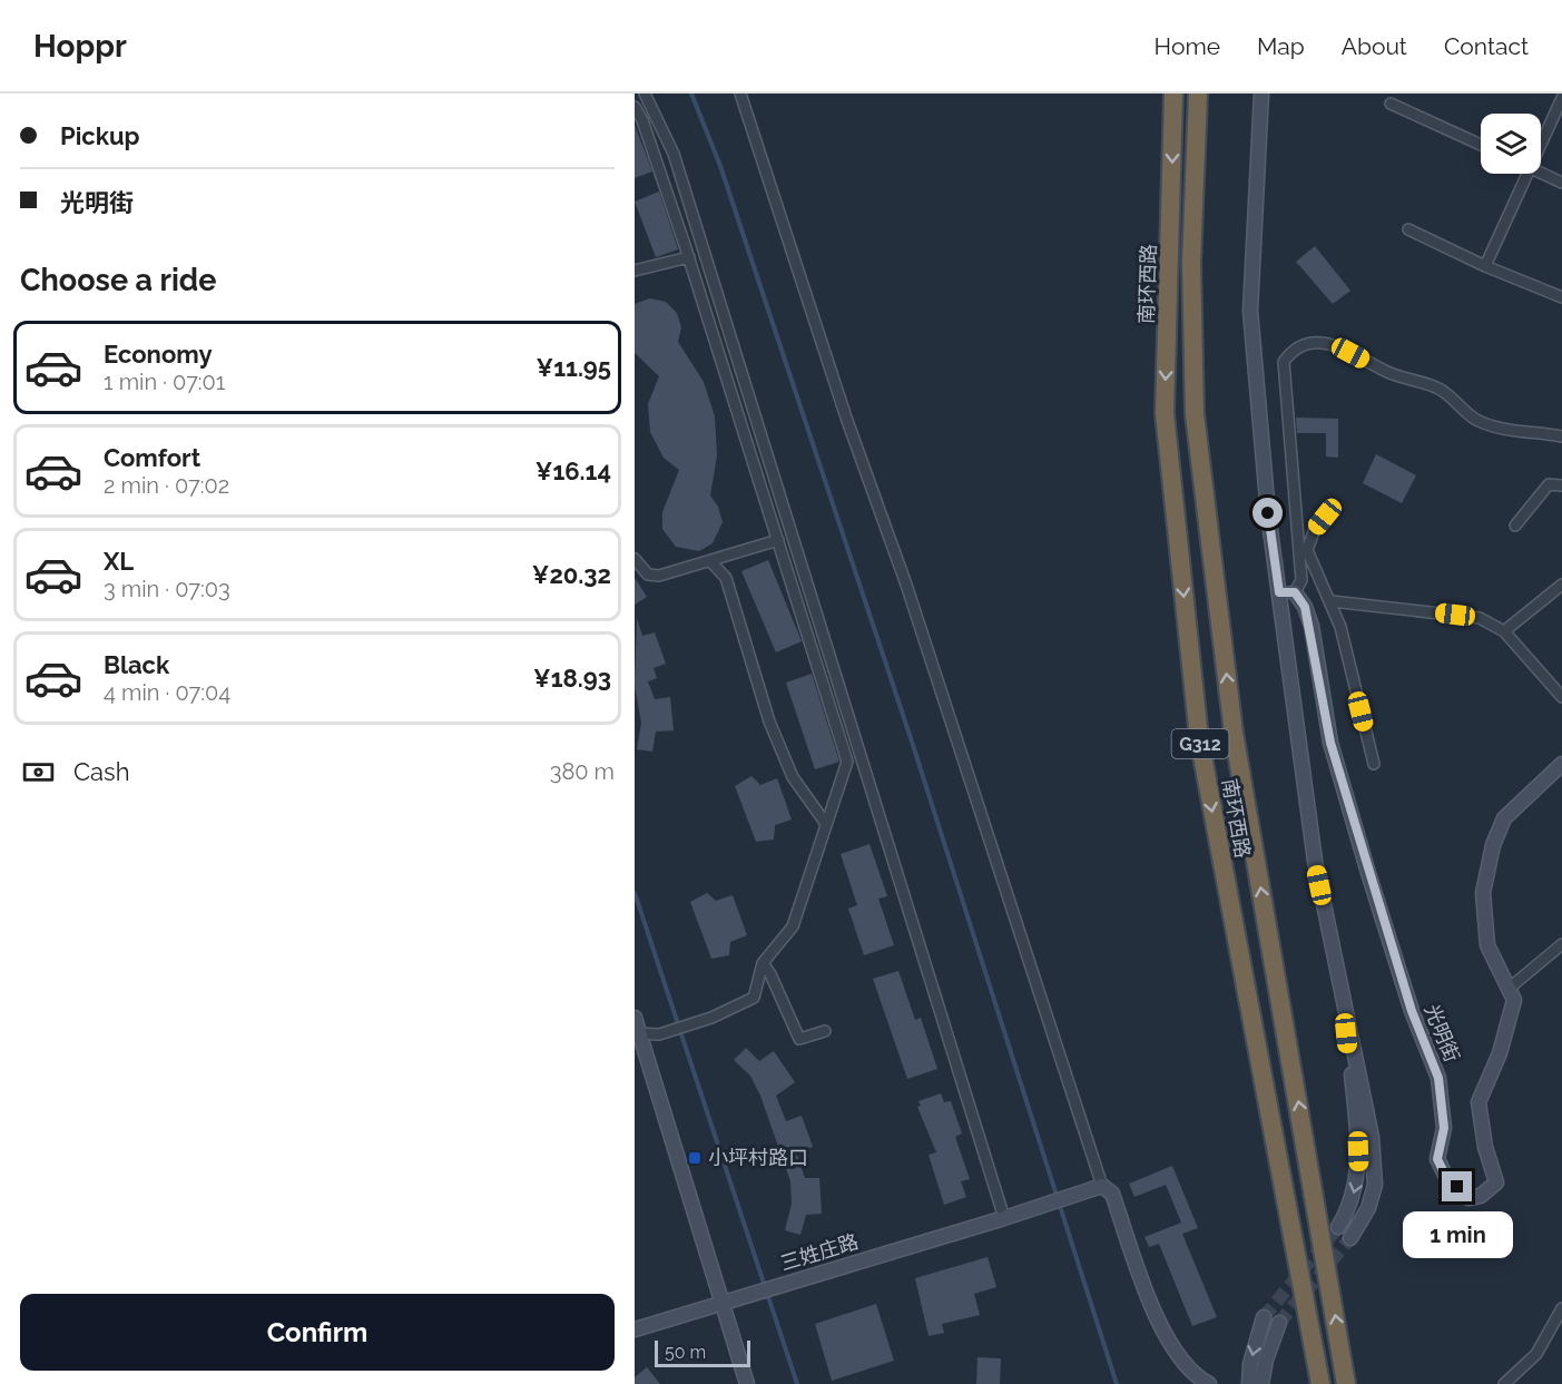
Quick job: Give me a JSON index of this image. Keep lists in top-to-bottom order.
{
  "streets": {
    "highway": ["南环西路", "G312"],
    "street": ["光明街", "三姓庄路"]
  },
  "places": {
    "transit": ["小坪村路口"]
  },
  "scale_bar": "50 m",
  "page": {
    "header": "Hoppr",
    "nav": [
      "Home",
      "Map",
      "About",
      "Contact"
    ],
    "banner": ["Pickup", "光明街"],
    "heading": "Choose a ride",
    "list": [
      {
        "name": "Economy",
        "note": "1 min · 07:01",
        "value": "¥11.95"
      },
      {
        "name": "Comfort",
        "note": "2 min · 07:02",
        "value": "¥16.14"
      },
      {
        "name": "XL",
        "note": "3 min · 07:03",
        "value": "¥20.32"
      },
      {
        "name": "Black",
        "note": "4 min · 07:04",
        "value": "¥18.93"
      }
    ],
    "pay": ["Cash", "380 m"],
    "bubble": "1 min",
    "buttons": "Confirm",
    "scale": "50 m"
  }
}
